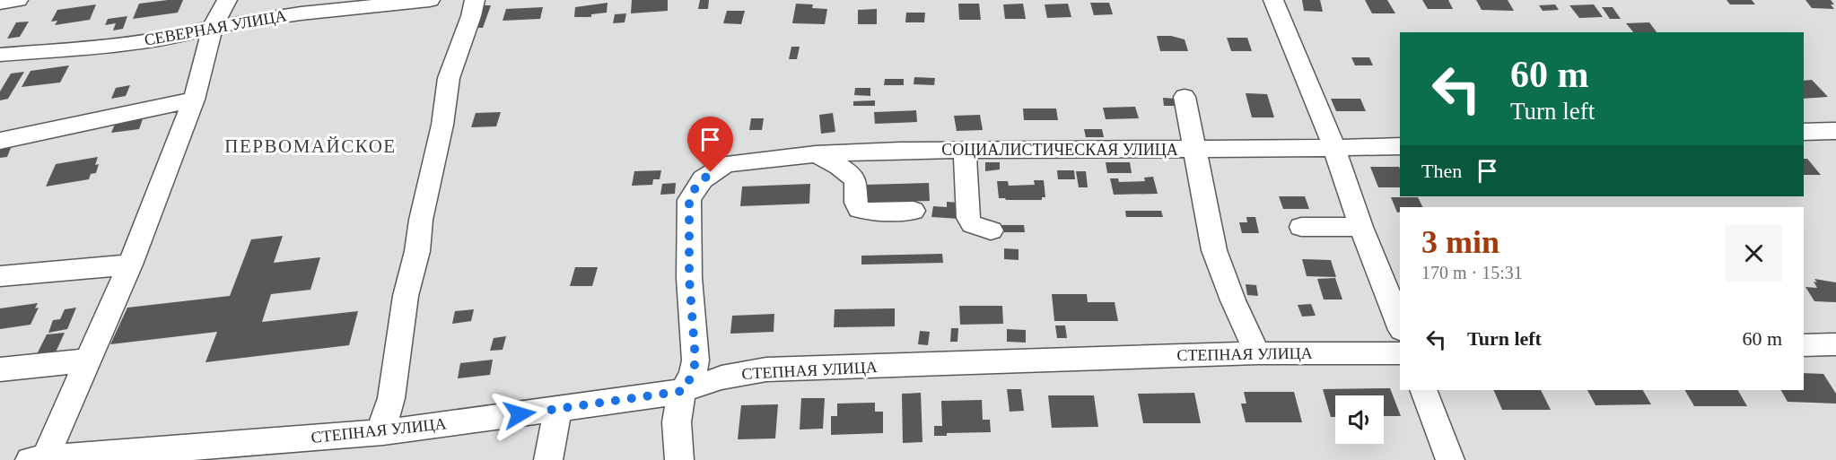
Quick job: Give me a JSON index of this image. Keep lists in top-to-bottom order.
{
  "streets": {
    "street": ["СЕВЕРНАЯ УЛИЦА", "СОЦИАЛИСТИЧЕСКАЯ УЛИЦА", "СТЕПНАЯ УЛИЦА"]
  },
  "crossings": [
    ["СОЦИАЛИСТИЧЕСКАЯ УЛИЦА", "СТЕПНАЯ УЛИЦА"]
  ],
  "districts": ["ПЕРВОМАЙСКОЕ"],
  "page": {
    "turn": ["60 m", "Turn left"],
    "then": "Then",
    "heading": ["3 min", "170 m · 15:31"],
    "list": [
      {
        "name": "Turn left",
        "value": "60 m"
      }
    ]
  }
}
